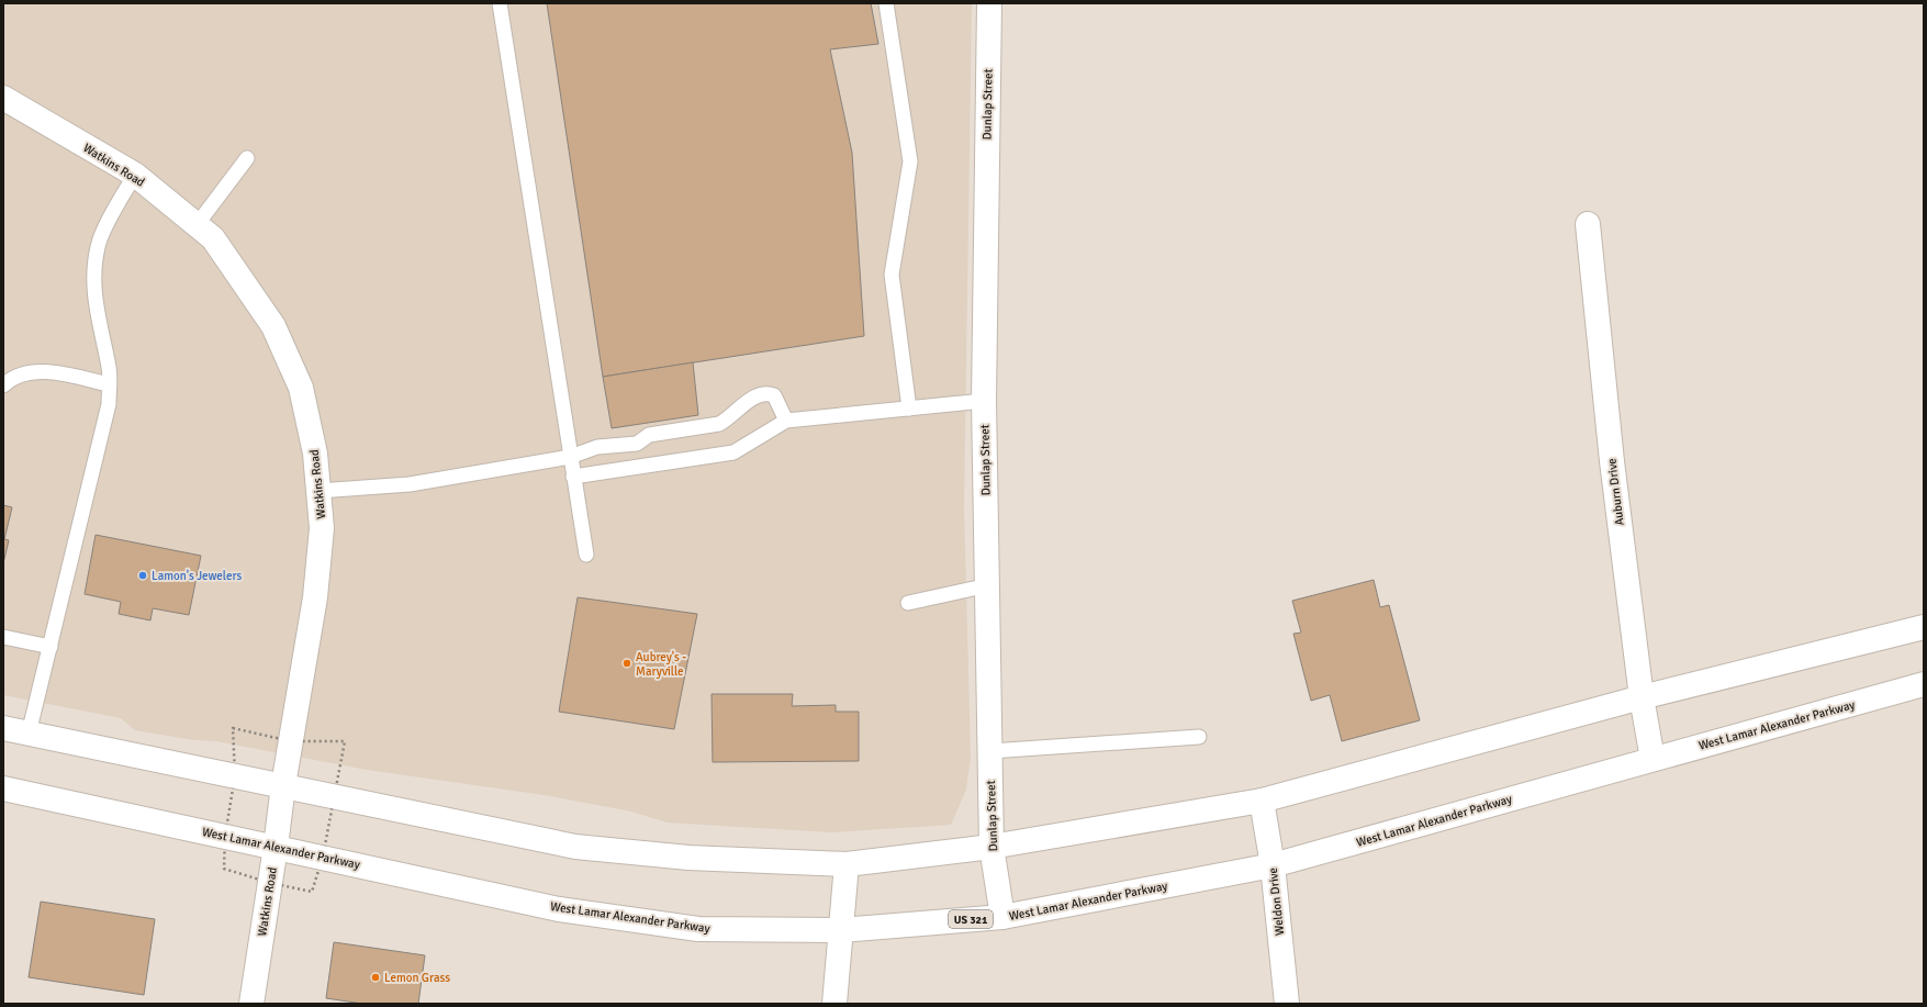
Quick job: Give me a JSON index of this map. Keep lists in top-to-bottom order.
{
  "streets": {
    "main road": [
      "Dunlap Street",
      "Watkins Road",
      "Auburn Drive",
      "West Lamar Alexander Parkway",
      "Weldon Drive",
      "US 321"
    ]
  },
  "crossings": [
    ["Dunlap Street", "West Lamar Alexander Parkway"],
    ["Watkins Road", "West Lamar Alexander Parkway"],
    ["Auburn Drive", "West Lamar Alexander Parkway"],
    ["West Lamar Alexander Parkway", "Weldon Drive"]
  ],
  "places": ["Lamon's Jewelers", "Aubrey's - Maryville", "Lemon Grass"]
}
